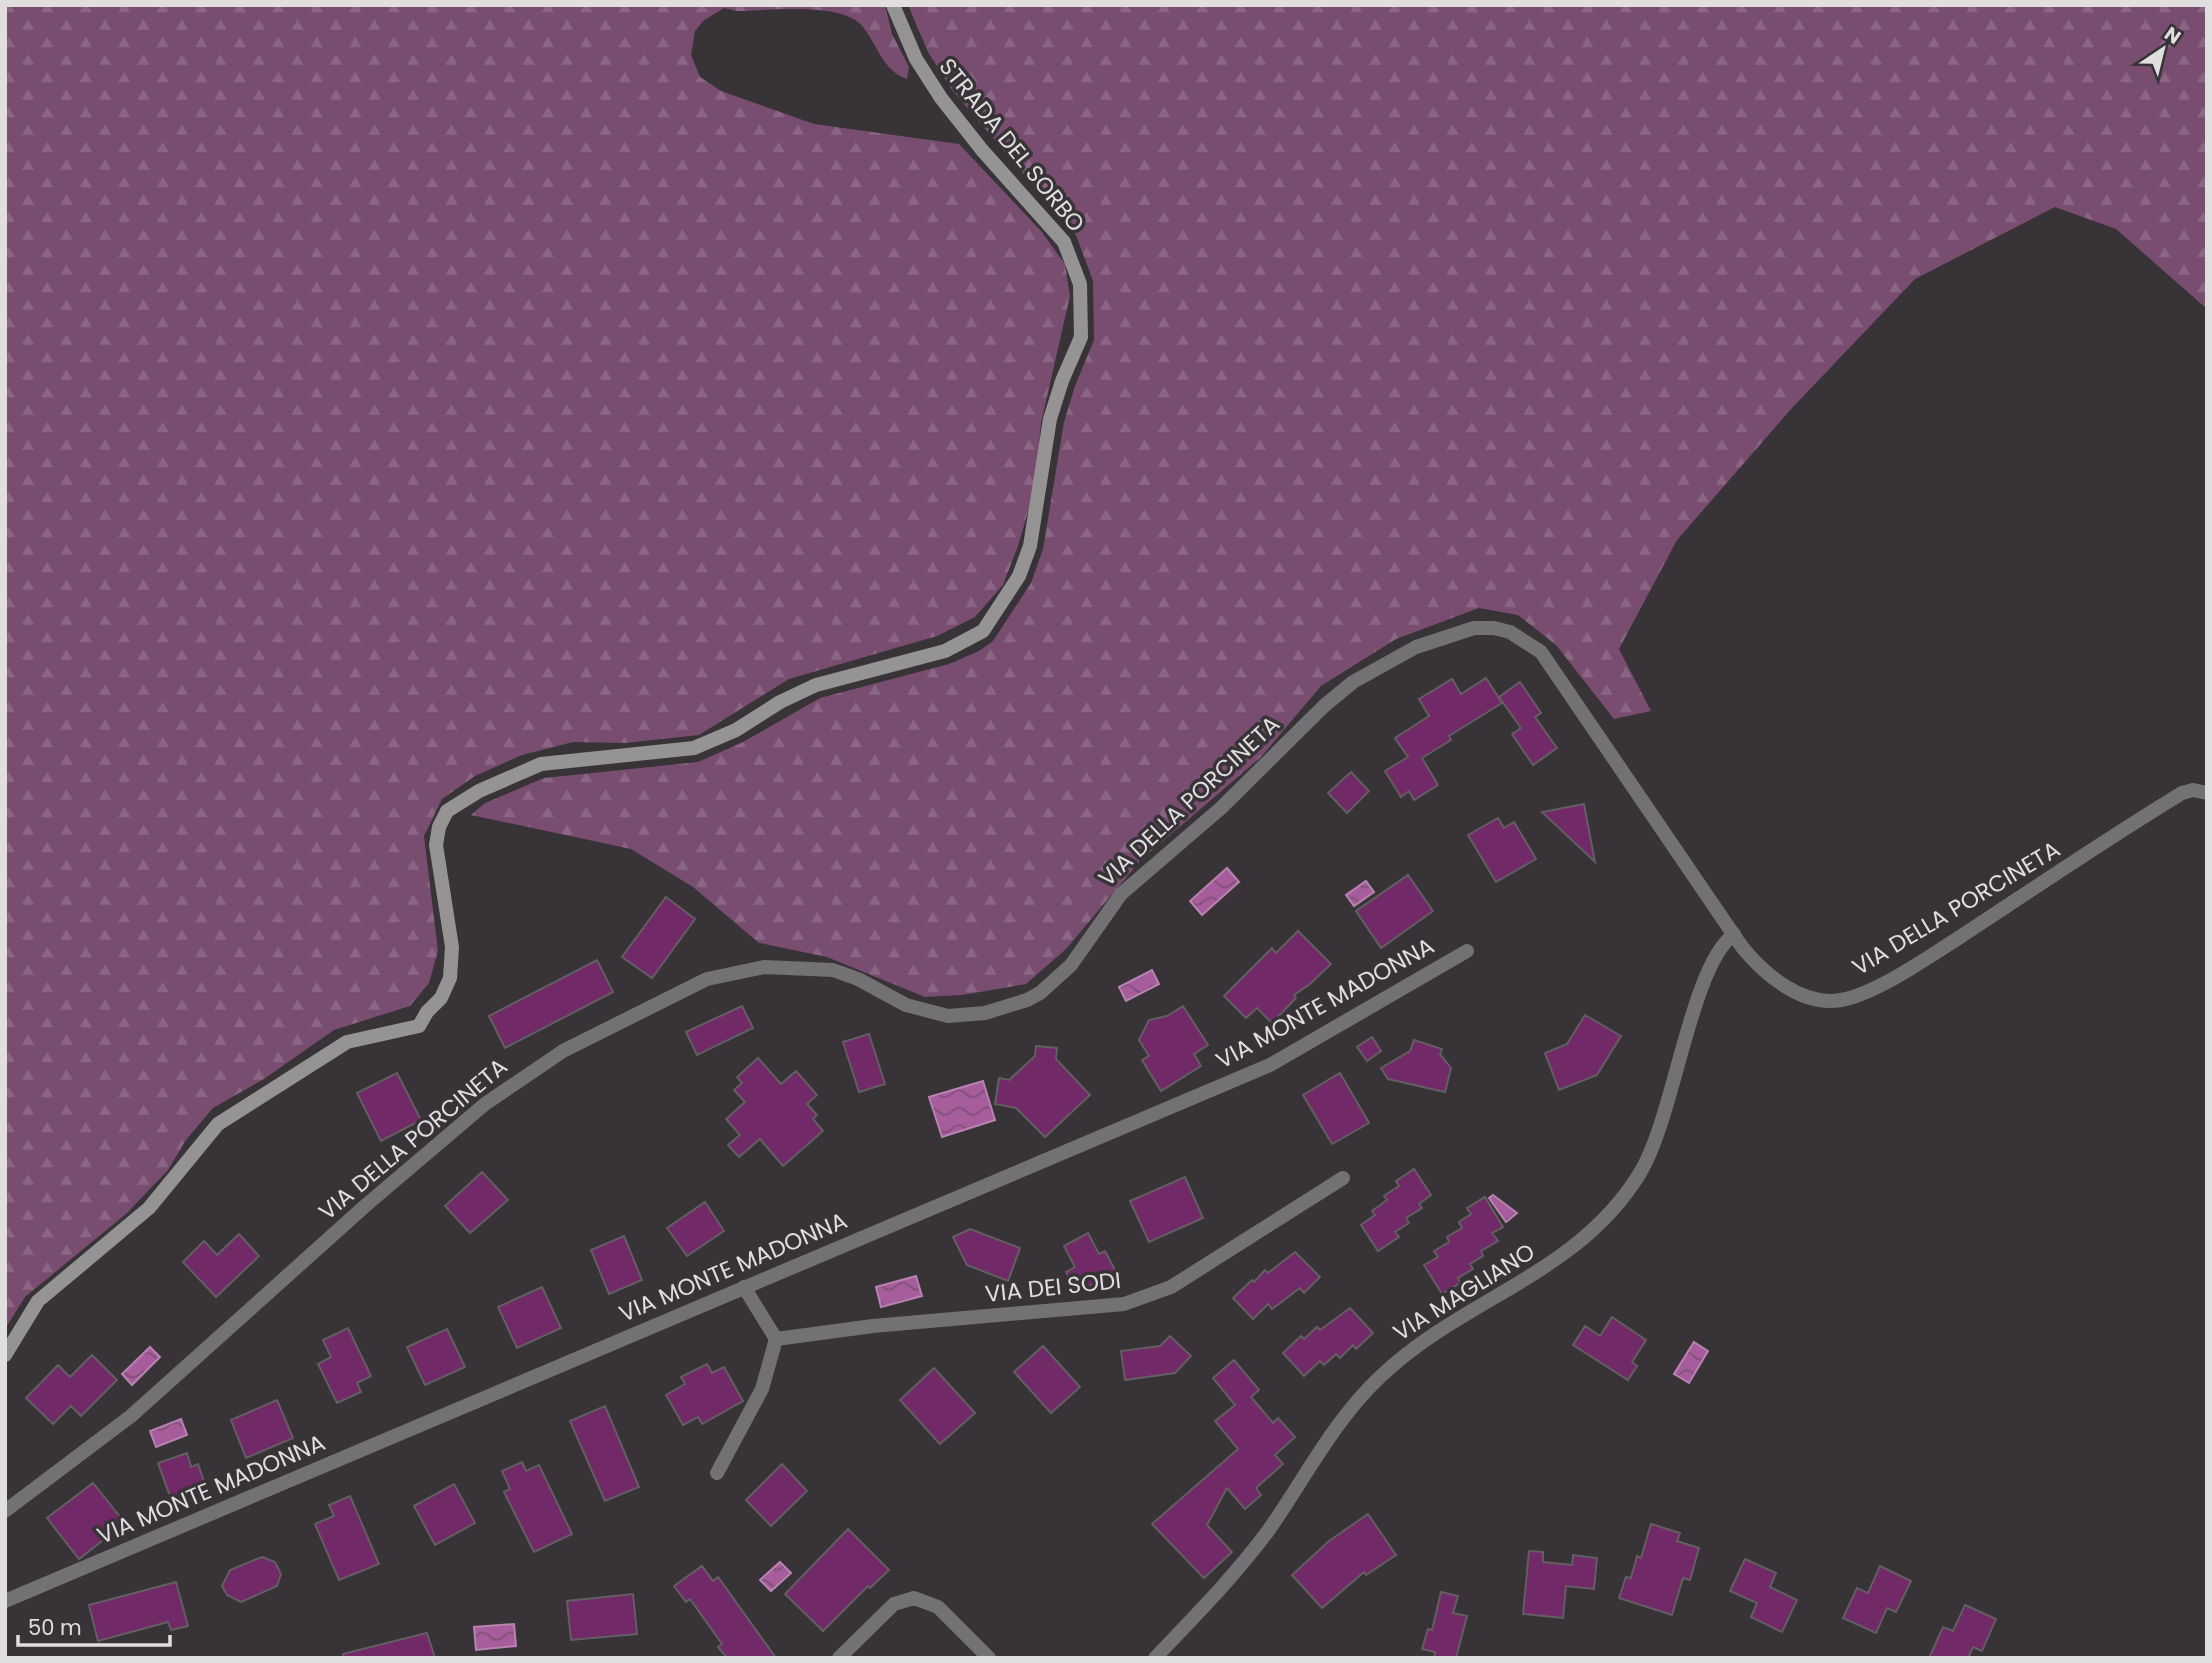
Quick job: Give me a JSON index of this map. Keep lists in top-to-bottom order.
{
  "streets": {
    "street": [
      "STRADA DEL SORBO",
      "VIA DELLA PORCINETA",
      "VIA MONTE MADONNA",
      "VIA DEI SODI",
      "VIA MAGLIANO"
    ]
  },
  "crossings": [
    ["VIA DELLA PORCINETA", "VIA MAGLIANO"]
  ],
  "scale_bar": "50 m",
  "north": "top right"
}
